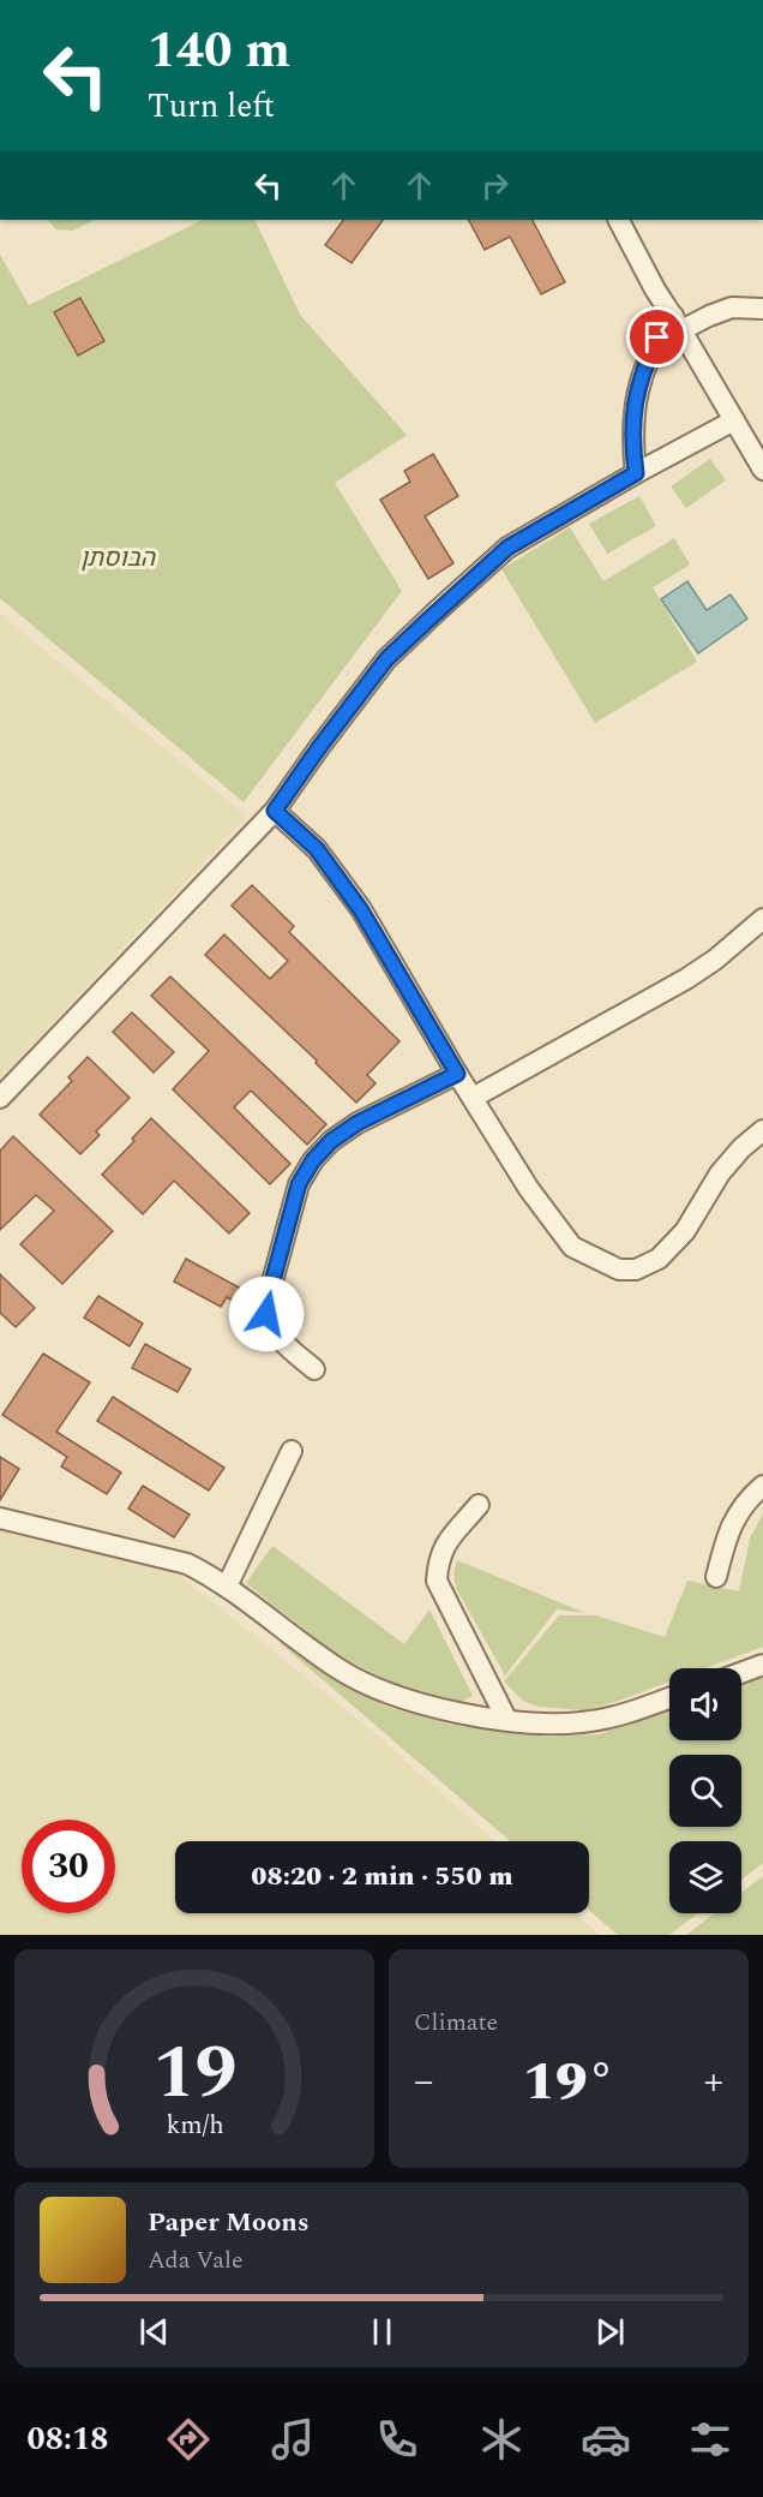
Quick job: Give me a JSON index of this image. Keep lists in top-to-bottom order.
{
  "parks": ["הבוסתן"],
  "page": {
    "turn": ["140 m", "Turn left"],
    "limit": "30",
    "trip": "08:20 · 2 min · 550 m",
    "tile": "Climate",
    "heat": ["−", "19°", "+"],
    "song": ["Paper Moons", "Ada Vale"],
    "tabs": "08:18",
    "gauge": ["19", "km/h"]
  }
}
